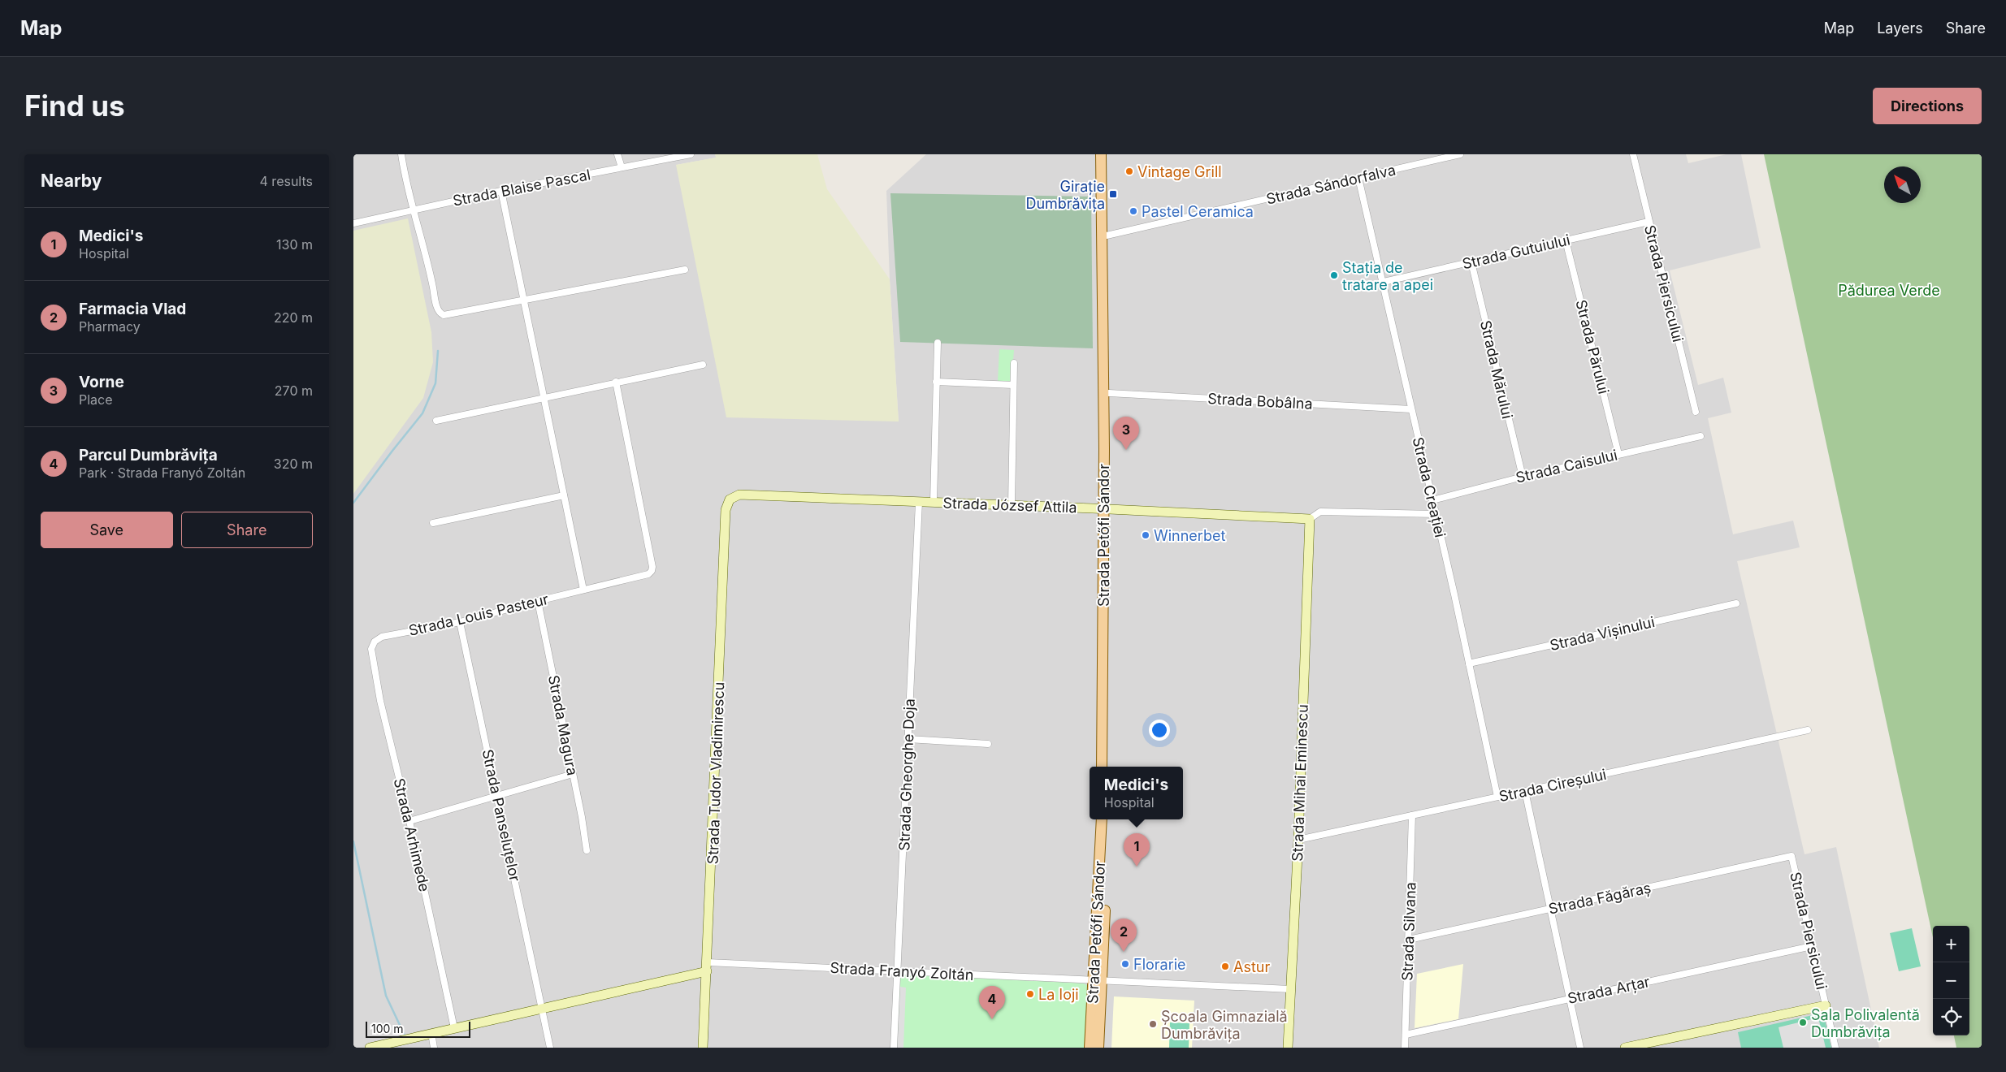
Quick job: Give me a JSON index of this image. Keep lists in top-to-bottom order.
{
  "streets": {
    "main road": ["Strada Petőfi Sándor"],
    "street": [
      "Strada Sándorfalva",
      "Strada Blaise Pascal",
      "Strada Gutuiului",
      "Strada Piersicului",
      "Strada Părului",
      "Strada Mărului",
      "Strada Bobâlna",
      "Strada Caisului",
      "Strada Creației",
      "Strada József Attila",
      "Strada Louis Pasteur",
      "Strada Vișinului",
      "Strada Magura",
      "Strada Tudor Vladimirescu",
      "Strada Gheorghe Doja",
      "Strada Mihai Eminescu",
      "Strada Cireșului",
      "Strada Panseluțelor",
      "Strada Arhimede",
      "Strada Făgăraș",
      "Strada Silvana",
      "Strada Franyó Zoltán",
      "Strada Arțar"
    ]
  },
  "crossings": [
    ["Strada Sándorfalva", "Strada Creației"],
    ["Strada Sándorfalva", "Strada Petőfi Sándor"],
    ["Strada Gutuiului", "Strada Piersicului"],
    ["Strada Gutuiului", "Strada Părului"],
    ["Strada Gutuiului", "Strada Mărului"],
    ["Strada Gutuiului", "Strada Creației"],
    ["Strada Piersicului", "Strada Făgăraș"],
    ["Strada Piersicului", "Strada Arțar"],
    ["Strada Părului", "Strada Caisului"],
    ["Strada Mărului", "Strada Caisului"],
    ["Strada Bobâlna", "Strada Creației"],
    ["Strada Bobâlna", "Strada Petőfi Sándor"],
    ["Strada Caisului", "Strada Creației"],
    ["Strada Creației", "Strada József Attila"],
    ["Strada Creației", "Strada Vișinului"],
    ["Strada Creației", "Strada Cireșului"],
    ["Strada József Attila", "Strada Petőfi Sándor"],
    ["Strada József Attila", "Strada Tudor Vladimirescu"],
    ["Strada József Attila", "Strada Gheorghe Doja"],
    ["Strada József Attila", "Strada Mihai Eminescu"],
    ["Strada Petőfi Sándor", "Strada Franyó Zoltán"],
    ["Strada Louis Pasteur", "Strada Magura"],
    ["Strada Louis Pasteur", "Strada Panseluțelor"],
    ["Strada Louis Pasteur", "Strada Arhimede"],
    ["Strada Tudor Vladimirescu", "Strada Franyó Zoltán"],
    ["Strada Gheorghe Doja", "Strada Franyó Zoltán"],
    ["Strada Mihai Eminescu", "Strada Cireșului"],
    ["Strada Mihai Eminescu", "Strada Franyó Zoltán"],
    ["Strada Cireșului", "Strada Silvana"],
    ["Strada Panseluțelor", "Strada Franyó Zoltán"],
    ["Strada Arhimede", "Strada Franyó Zoltán"],
    ["Strada Făgăraș", "Strada Silvana"],
    ["Strada Silvana", "Strada Arțar"]
  ],
  "parks": ["Pădurea Verde"],
  "places": {
    "other": [
      "Vintage Grill",
      "Pastel Ceramica",
      "Stația de tratare a apei",
      "Winnerbet",
      "Florarie",
      "Astur",
      "La Ioji",
      "Sala Polivalentă Dumbrăvița",
      "Școala Gimnazială Dumbrăvița"
    ],
    "transit": ["Girație Dumbrăvița"]
  },
  "scale_bar": "100 m",
  "north": "top left",
  "page": {
    "header": "Map",
    "nav": ["Map", "Layers", "Share"],
    "buttons": [
      "Directions",
      ["Save", "Share"]
    ],
    "title": "Find us",
    "heading": ["Nearby", "4 results"],
    "list": [
      {
        "mark": "1",
        "name": "Medici's",
        "note": "Hospital",
        "value": "130 m"
      },
      {
        "mark": "2",
        "name": "Farmacia Vlad",
        "note": "Pharmacy",
        "value": "220 m"
      },
      {
        "mark": "3",
        "name": "Vorne",
        "note": "Place",
        "value": "270 m"
      },
      {
        "mark": "4",
        "name": "Parcul Dumbrăvița",
        "note": "Park · Strada Franyó Zoltán",
        "value": "320 m"
      }
    ],
    "pins": [
      "3",
      "1",
      "2",
      "4"
    ],
    "popup": ["Medici's", "Hospital"],
    "map_buttons": ["+", "−"],
    "scale": "100 m"
  }
}
